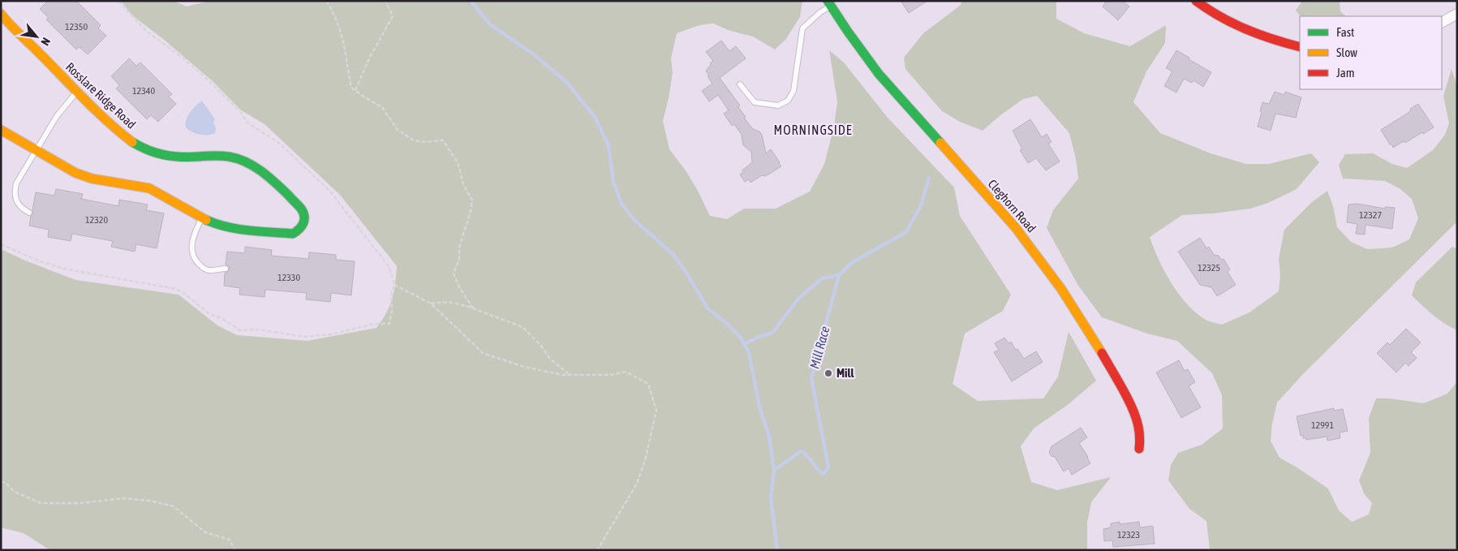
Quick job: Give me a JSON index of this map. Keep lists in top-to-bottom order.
{
  "streets": {
    "street": ["Rosslare Ridge Road", "Cleghorn Road"]
  },
  "districts": ["MORNINGSIDE"],
  "water": ["Mill Race"],
  "places": ["Mill"],
  "house_numbers": [
    "12350",
    "12340",
    "12327",
    "12320",
    "12325",
    "12330",
    "12991",
    "12323"
  ],
  "legend": ["Fast", "Slow", "Jam"],
  "north": "bottom right"
}
